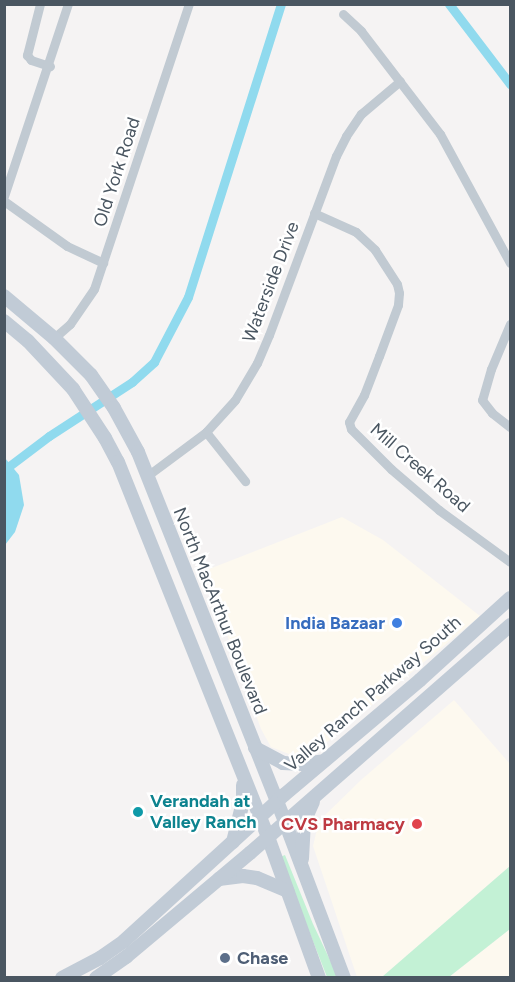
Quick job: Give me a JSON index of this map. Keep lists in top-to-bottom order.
{
  "streets": {
    "main road": ["North MacArthur Boulevard", "Valley Ranch Parkway South"],
    "street": ["Old York Road", "Waterside Drive", "Mill Creek Road"]
  },
  "crossings": [
    ["Old York Road", "North MacArthur Boulevard"],
    ["Waterside Drive", "Mill Creek Road"],
    ["Waterside Drive", "North MacArthur Boulevard"],
    ["North MacArthur Boulevard", "Valley Ranch Parkway South"]
  ],
  "places": [
    "India Bazaar",
    "Verandah at Valley Ranch",
    "CVS Pharmacy",
    "Chase"
  ]
}
